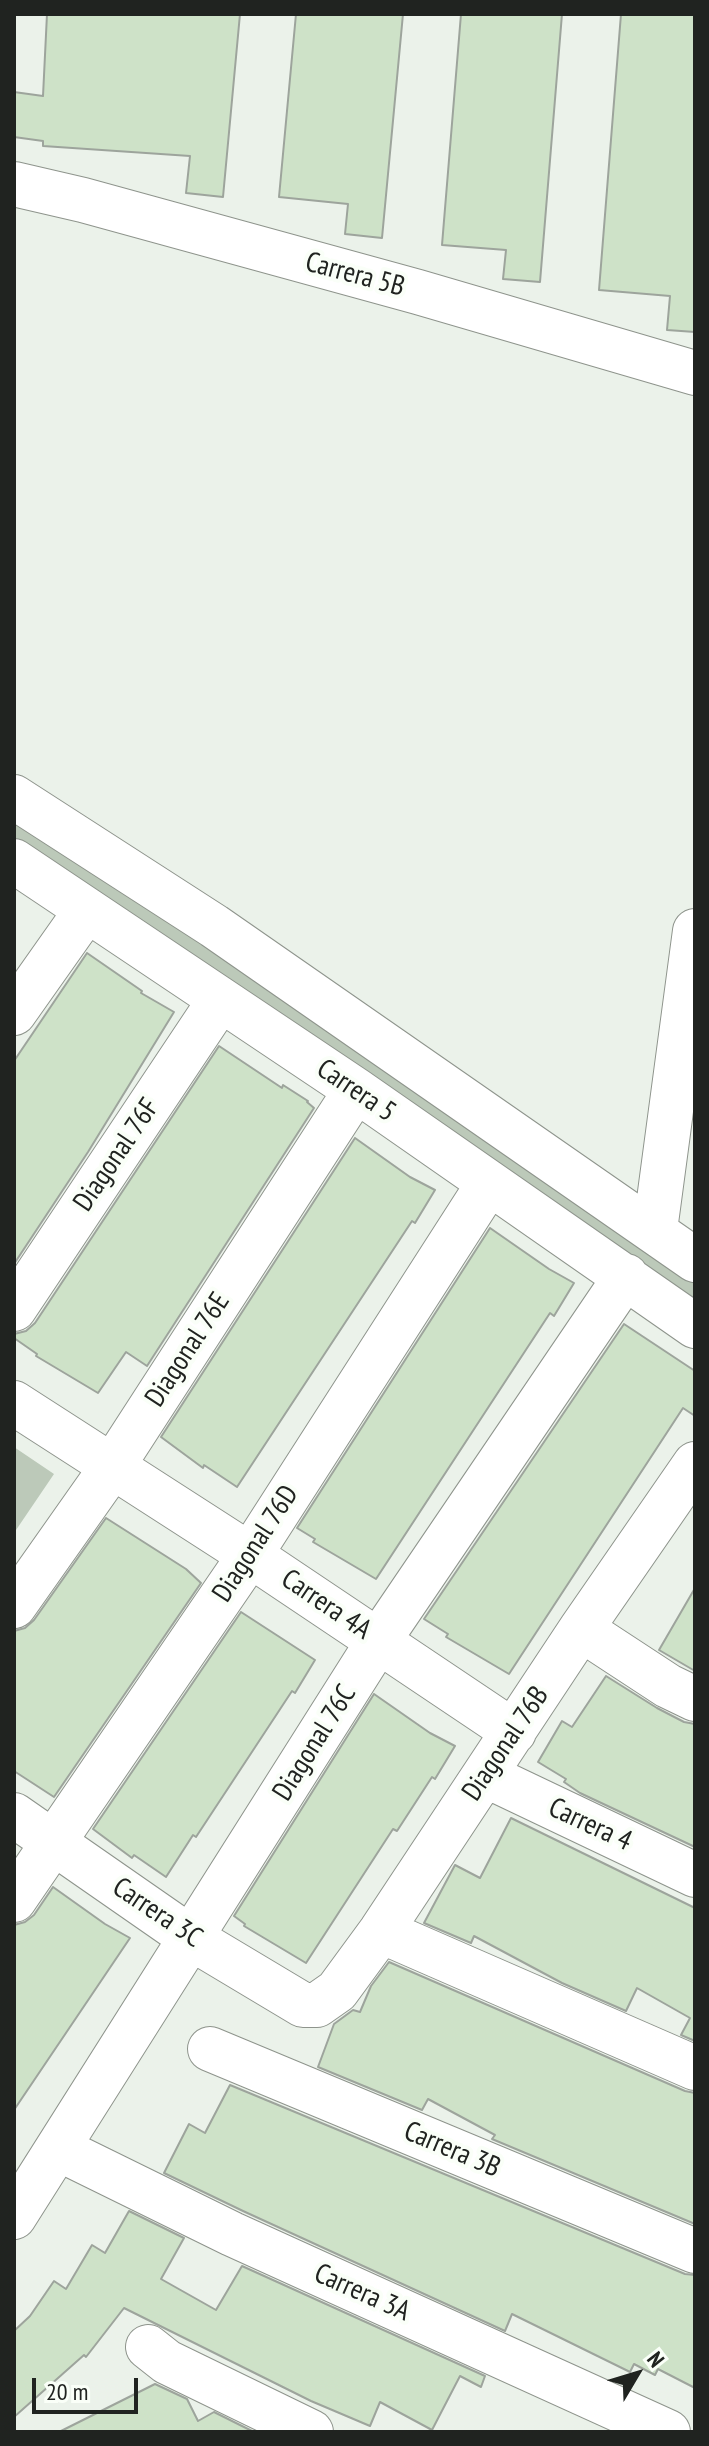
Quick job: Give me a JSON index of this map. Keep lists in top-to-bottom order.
{
  "streets": {
    "street": [
      "Carrera 5B",
      "Carrera 5",
      "Diagonal 76F",
      "Diagonal 76E",
      "Diagonal 76D",
      "Carrera 4A",
      "Diagonal 76C",
      "Diagonal 76B",
      "Carrera 4",
      "Carrera 3C",
      "Carrera 3B",
      "Carrera 3A"
    ]
  },
  "crossings": [
    ["Carrera 5", "Diagonal 76F"],
    ["Carrera 5", "Diagonal 76E"],
    ["Carrera 5", "Diagonal 76D"],
    ["Carrera 5", "Diagonal 76C"],
    ["Diagonal 76E", "Carrera 4A"],
    ["Diagonal 76D", "Carrera 4A"],
    ["Diagonal 76D", "Carrera 3C"],
    ["Carrera 4A", "Diagonal 76C"],
    ["Carrera 4A", "Diagonal 76B"],
    ["Diagonal 76C", "Carrera 3C"],
    ["Diagonal 76C", "Carrera 3A"],
    ["Diagonal 76B", "Carrera 4"],
    ["Diagonal 76B", "Carrera 3C"]
  ],
  "scale_bar": "20 m",
  "north": "top right"
}
